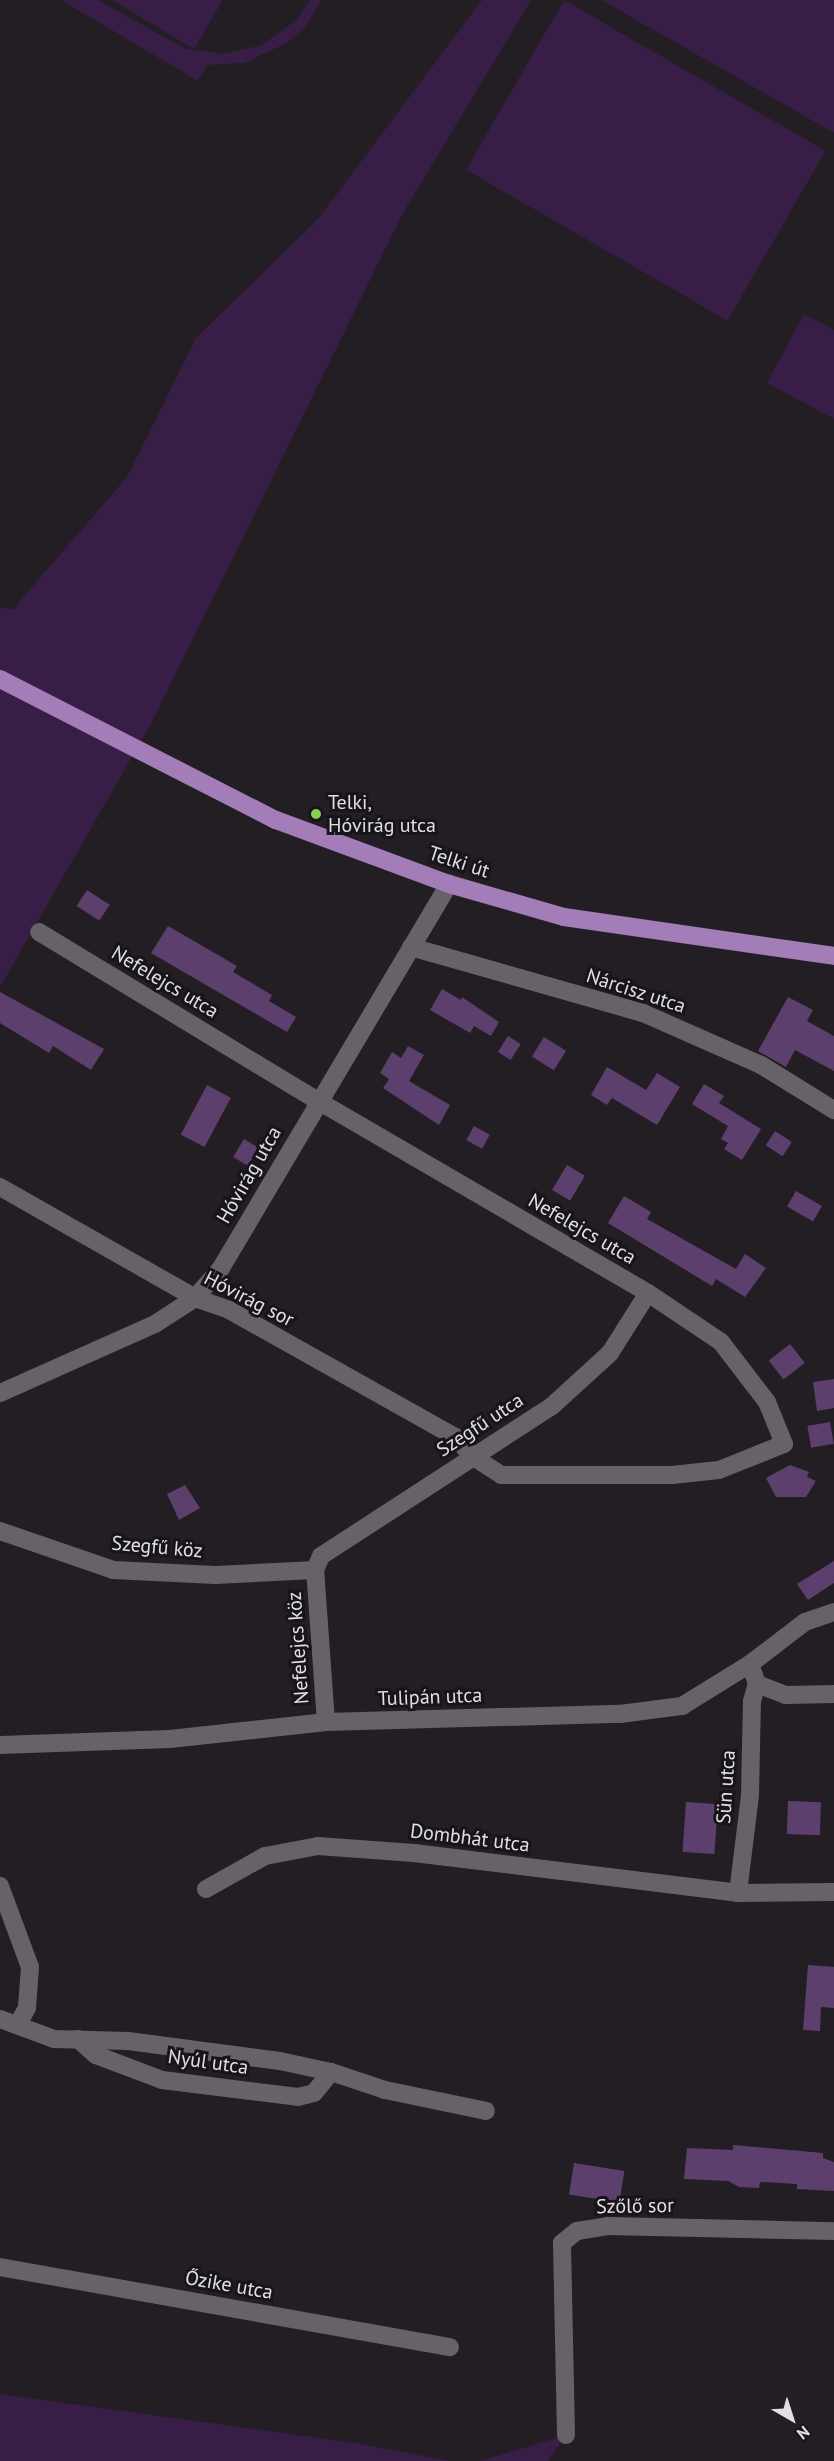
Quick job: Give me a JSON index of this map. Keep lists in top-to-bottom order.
{
  "streets": {
    "main road": ["Telki út"],
    "street": [
      "Nefelejcs utca",
      "Nárcisz utca",
      "Hóvirág utca",
      "Hóvirág sor",
      "Szegfű utca",
      "Szegfű köz",
      "Nefelejcs köz",
      "Tulipán utca",
      "Sün utca",
      "Dombhát utca",
      "Nyúl utca",
      "Szőlő sor",
      "Őzike utca"
    ]
  },
  "crossings": [
    ["Telki út", "Hóvirág utca"],
    ["Nefelejcs utca", "Hóvirág utca"],
    ["Nefelejcs utca", "Hóvirág sor"],
    ["Nefelejcs utca", "Szegfű utca"],
    ["Nárcisz utca", "Hóvirág utca"],
    ["Hóvirág utca", "Hóvirág sor"],
    ["Hóvirág sor", "Szegfű utca"],
    ["Szegfű utca", "Szegfű köz"],
    ["Szegfű utca", "Nefelejcs köz"],
    ["Szegfű köz", "Nefelejcs köz"],
    ["Nefelejcs köz", "Tulipán utca"],
    ["Sün utca", "Dombhát utca"]
  ],
  "places": ["Telki, Hóvirág utca"],
  "north": "bottom right"
}
